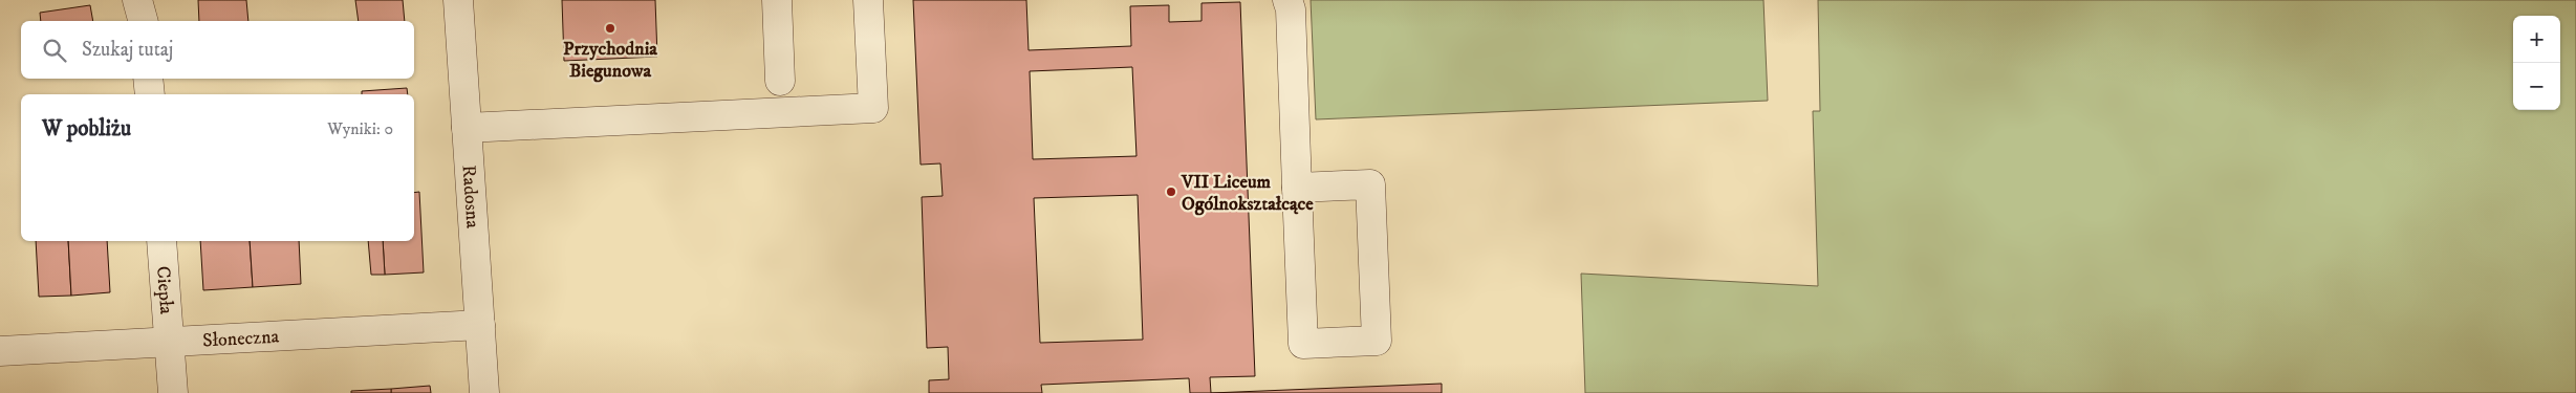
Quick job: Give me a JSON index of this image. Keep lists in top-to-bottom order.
{
  "streets": {
    "street": ["Radosna", "Ciepła", "Słoneczna"]
  },
  "crossings": [
    ["Radosna", "Słoneczna"],
    ["Ciepła", "Słoneczna"]
  ],
  "places": ["Przychodnia Biegunowa", "VII Liceum Ogólnokształcące"],
  "page": {
    "map_buttons": ["+", "−"],
    "search": "Szukaj tutaj",
    "heading": ["W pobliżu", "Wyniki: 0"]
  }
}
